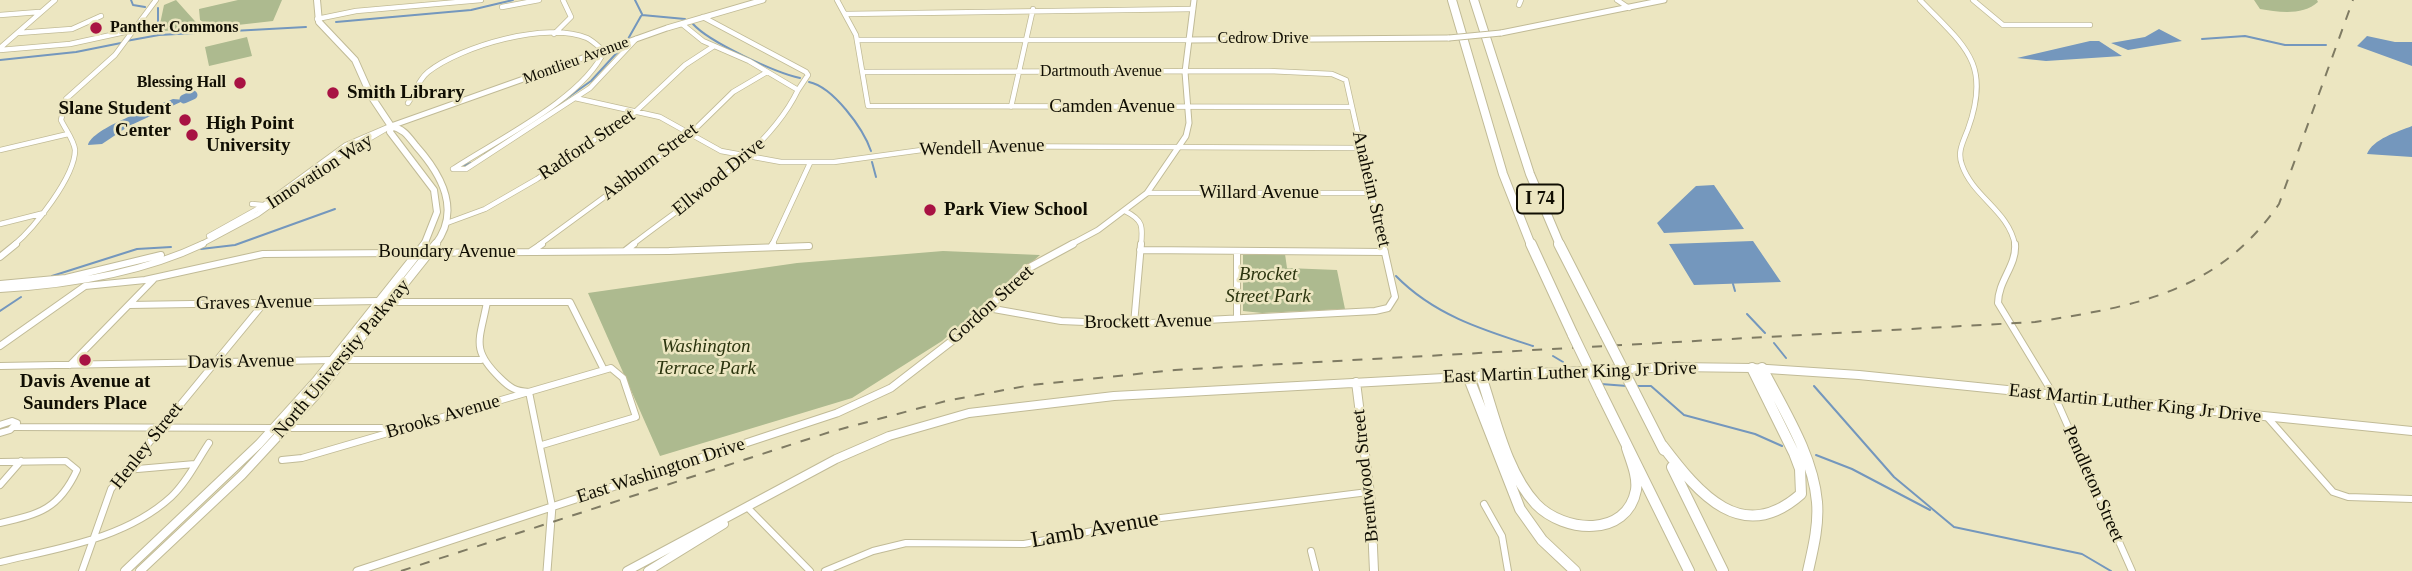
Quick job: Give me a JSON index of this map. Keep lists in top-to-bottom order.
{
  "streets": {
    "highway": ["I 74"],
    "main road": ["North University Parkway", "East Martin Luther King Jr Drive", "Brentwood Street"],
    "street": [
      "Cedrow Drive",
      "Montlieu Avenue",
      "Dartmouth Avenue",
      "Camden Avenue",
      "Radford Street",
      "Wendell Avenue",
      "Ashburn Street",
      "Innovation Way",
      "Ellwood Drive",
      "Anaheim Street",
      "Willard Avenue",
      "Boundary Avenue",
      "Graves Avenue",
      "Gordon Street",
      "Brockett Avenue",
      "Davis Avenue",
      "Brooks Avenue",
      "Henley Street",
      "East Washington Drive",
      "Pendleton Street",
      "Lamb Avenue"
    ]
  },
  "crossings": [
    ["Cedrow Drive", "Gordon Street"],
    ["Montlieu Avenue", "Innovation Way"],
    ["Montlieu Avenue", "North University Parkway"],
    ["Dartmouth Avenue", "Anaheim Street"],
    ["Dartmouth Avenue", "Gordon Street"],
    ["Camden Avenue", "Anaheim Street"],
    ["Camden Avenue", "Gordon Street"],
    ["Radford Street", "Wendell Avenue"],
    ["Radford Street", "North University Parkway"],
    ["Wendell Avenue", "Ashburn Street"],
    ["Wendell Avenue", "Ellwood Drive"],
    ["Wendell Avenue", "Anaheim Street"],
    ["Wendell Avenue", "Gordon Street"],
    ["Ashburn Street", "Boundary Avenue"],
    ["Innovation Way", "North University Parkway"],
    ["Ellwood Drive", "Boundary Avenue"],
    ["Anaheim Street", "Willard Avenue"],
    ["Anaheim Street", "Brockett Avenue"],
    ["Willard Avenue", "Gordon Street"],
    ["Boundary Avenue", "North University Parkway"],
    ["Graves Avenue", "North University Parkway"],
    ["Graves Avenue", "Henley Street"],
    ["Gordon Street", "Brockett Avenue"],
    ["Gordon Street", "East Washington Drive"],
    ["North University Parkway", "Davis Avenue"],
    ["Davis Avenue", "Henley Street"],
    ["East Martin Luther King Jr Drive", "Brentwood Street"],
    ["East Martin Luther King Jr Drive", "Pendleton Street"],
    ["Brentwood Street", "Lamb Avenue"]
  ],
  "parks": ["Brocket Street Park", "Washington Terrace Park"],
  "places": [
    "Panther Commons",
    "Blessing Hall",
    "Smith Library",
    "Slane Student Center",
    "High Point University",
    "Park View School",
    "Davis Avenue at Saunders Place"
  ]
}
